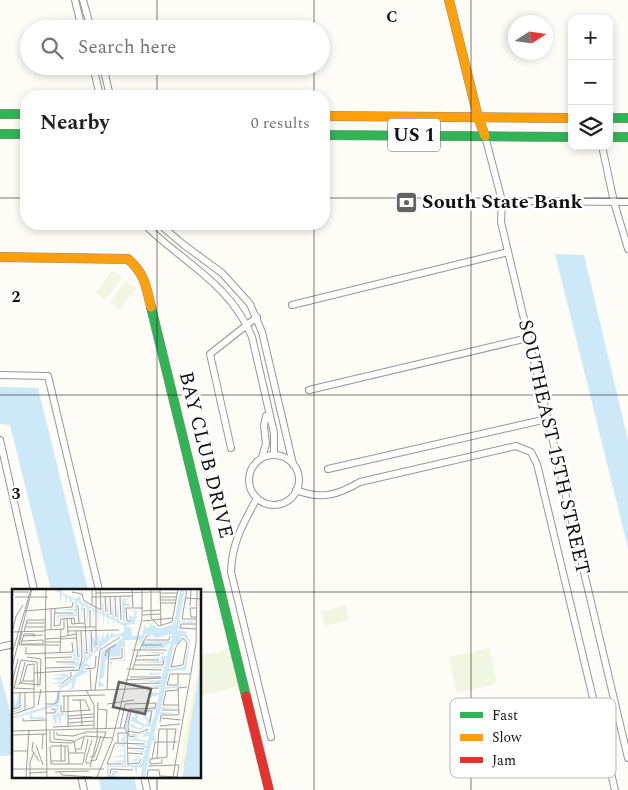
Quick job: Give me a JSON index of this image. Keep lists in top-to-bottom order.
{
  "streets": {
    "street": ["US 1", "SOUTHEAST 15TH STREET", "BAY CLUB DRIVE"]
  },
  "crossings": [
    ["US 1", "SOUTHEAST 15TH STREET"]
  ],
  "places": {
    "bank": ["South State Bank"]
  },
  "legend": ["Fast", "Slow", "Jam"],
  "north": "right",
  "page": {
    "map_buttons": ["+", "−"],
    "search": "Search here",
    "heading": ["Nearby", "0 results"]
  },
  "grid": {
    "columns": ["C"],
    "rows": ["2", "3"]
  }
}
